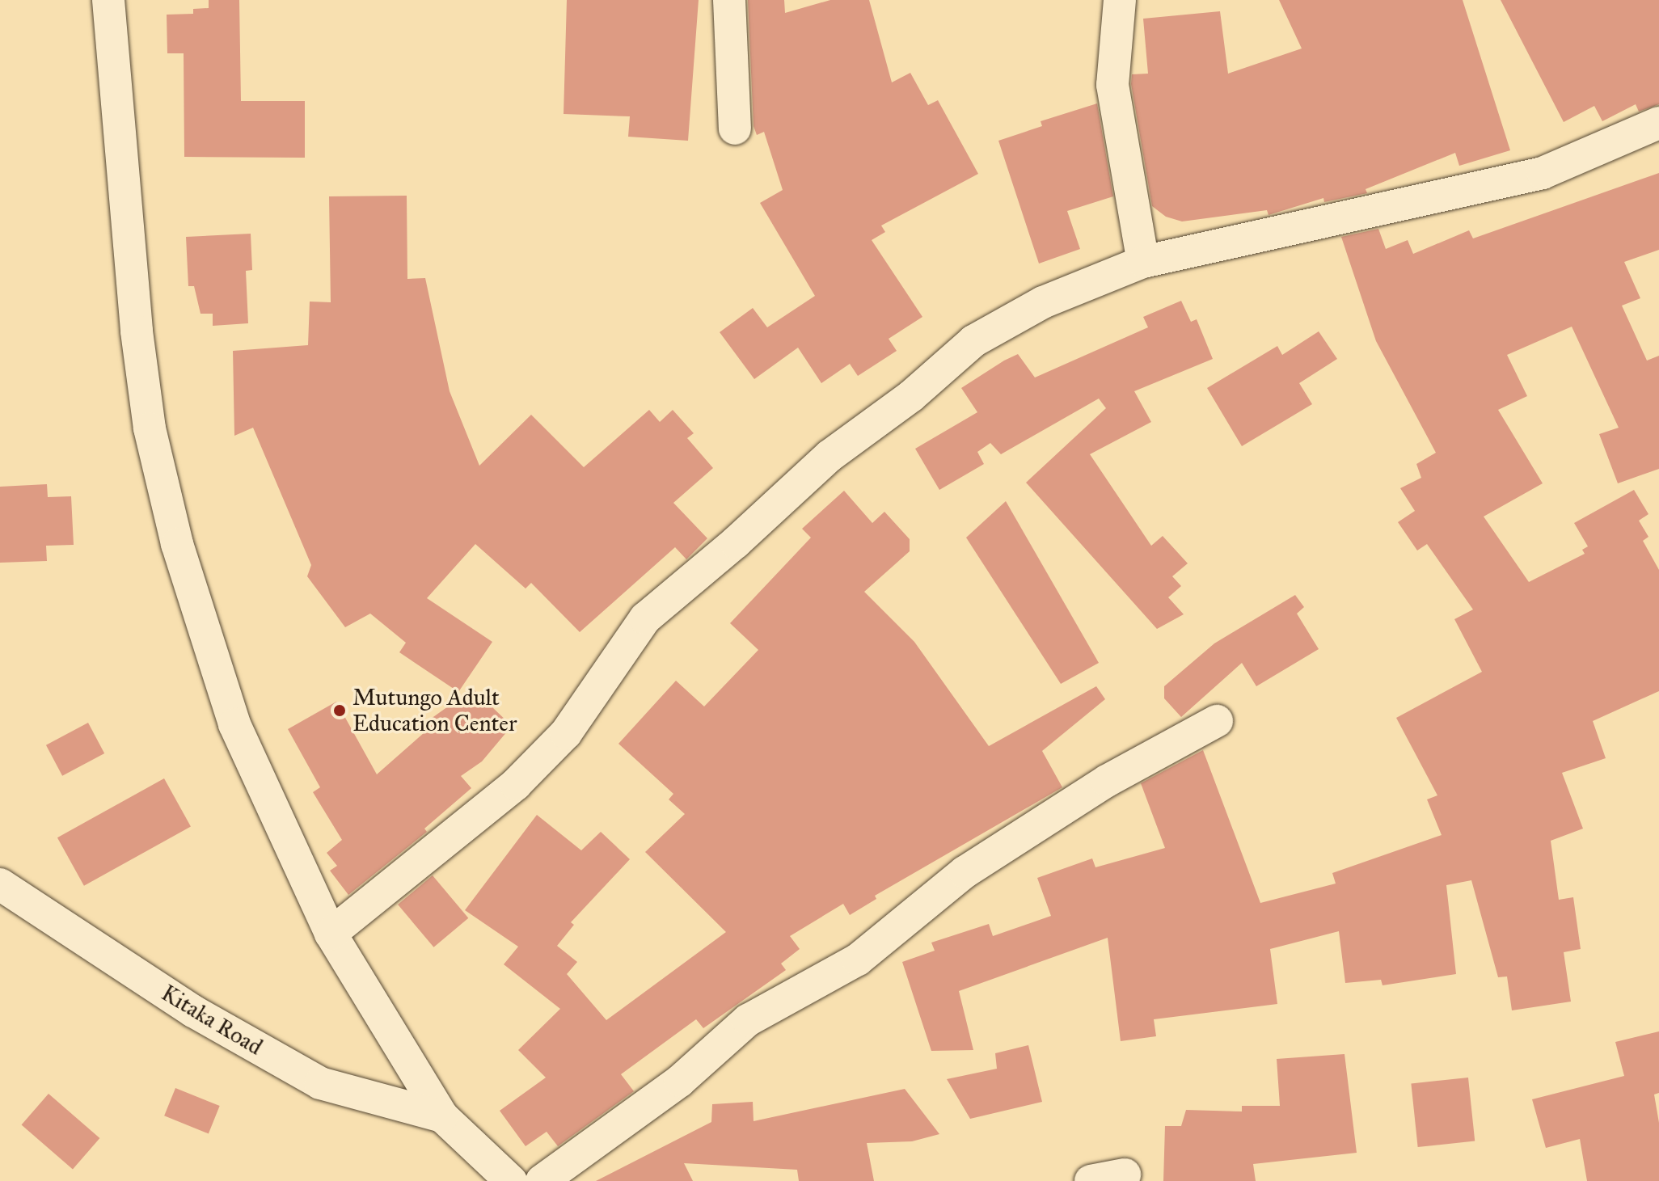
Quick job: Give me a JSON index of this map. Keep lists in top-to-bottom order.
{
  "streets": {
    "street": ["Kitaka Road"]
  },
  "places": ["Mutungo Adult Education Center"]
}
